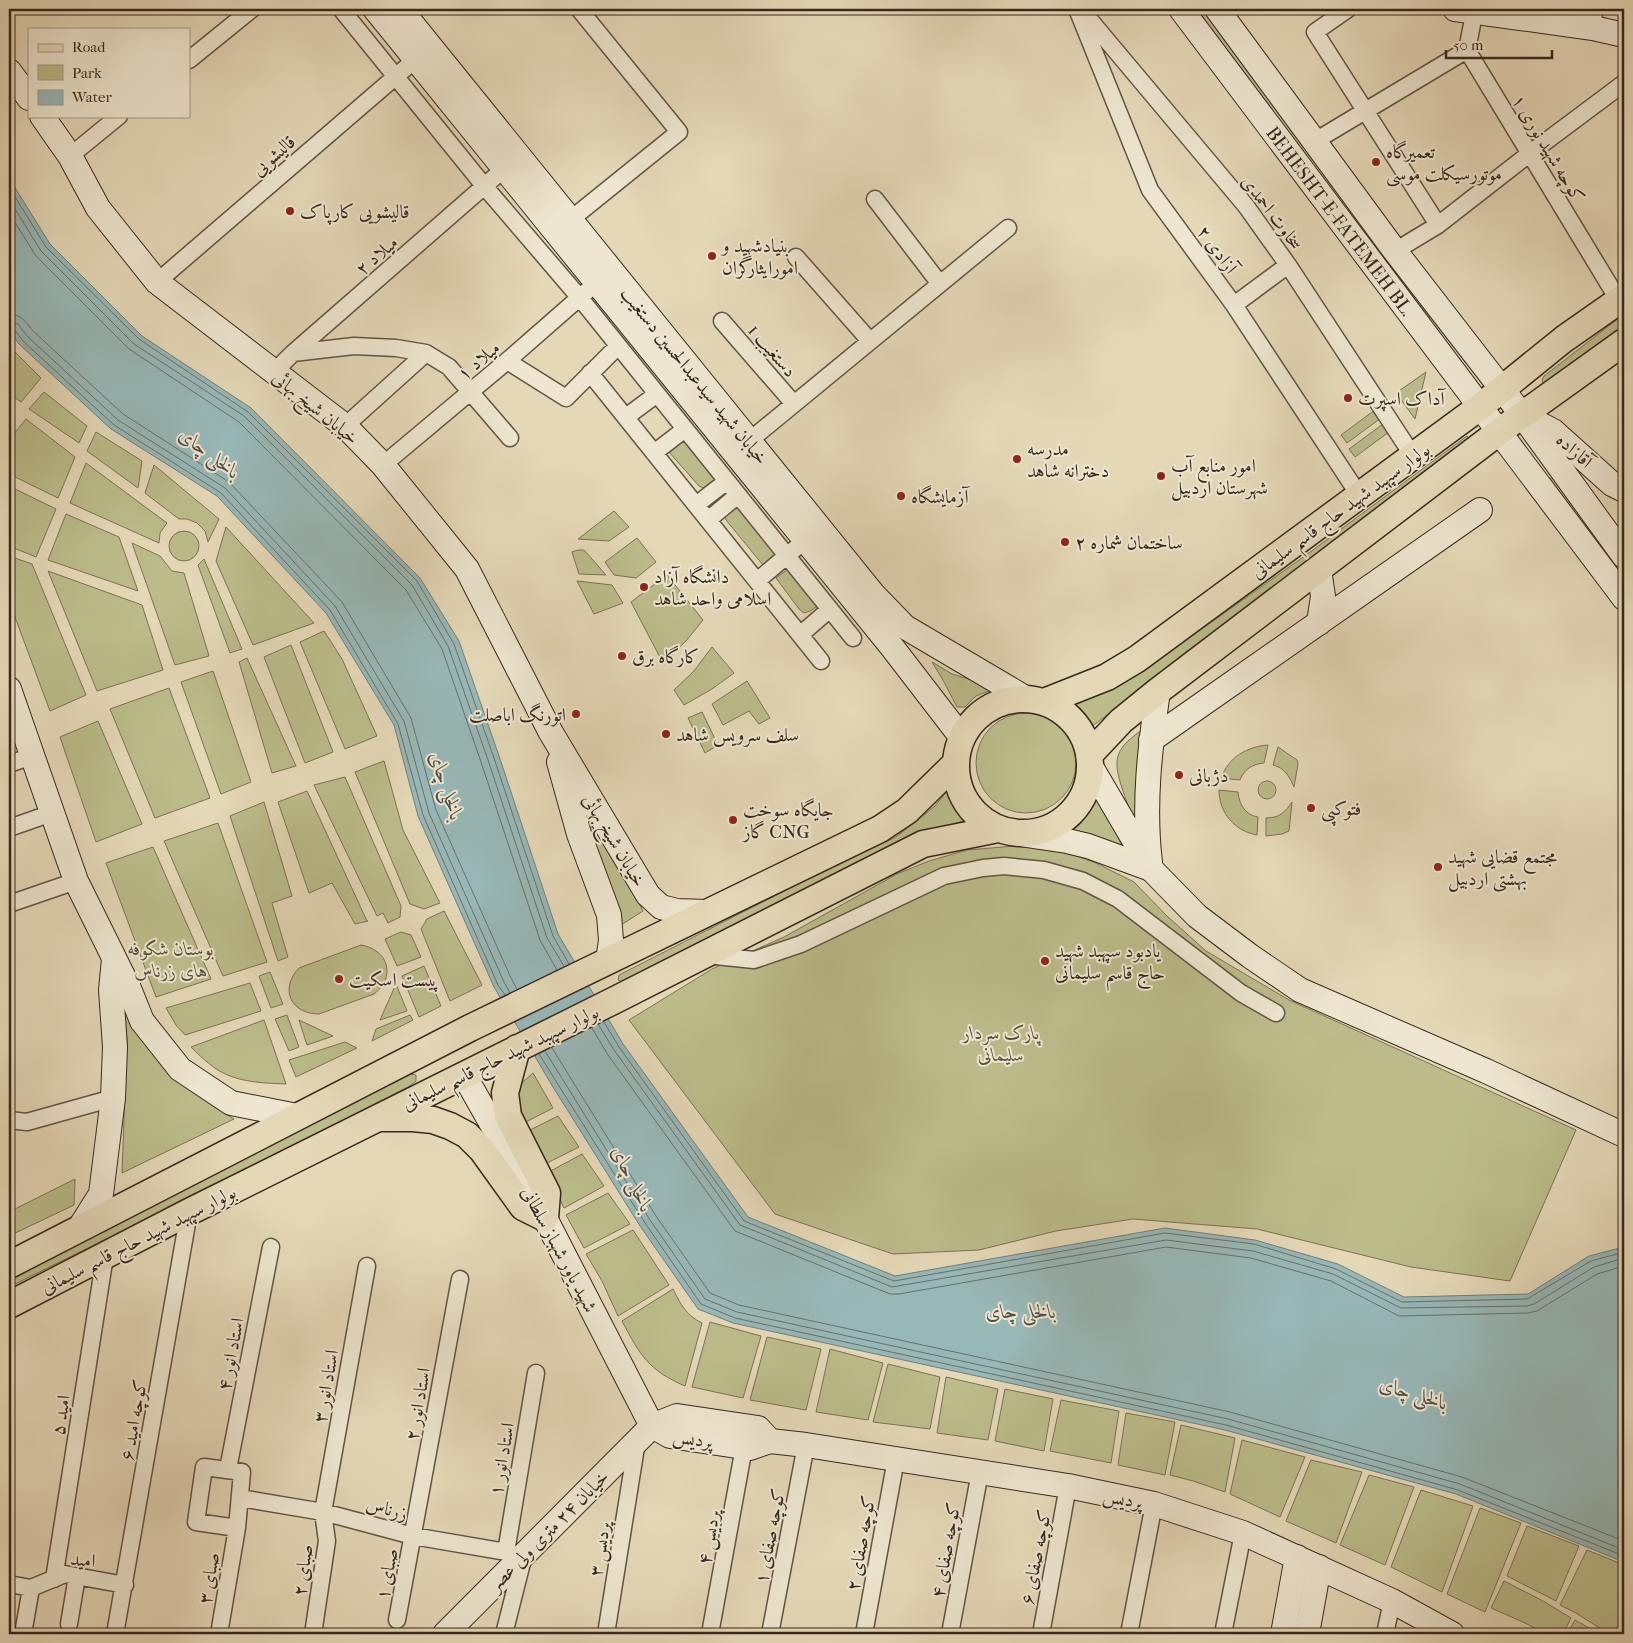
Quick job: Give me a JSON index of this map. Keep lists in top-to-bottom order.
{
  "streets": {
    "main road": ["بولوار سپهبد شهید حاج قاسم سلیمانی"],
    "street": [
      "کوچه شهید نوری ۱",
      "قالیشویی",
      "سخاوت احمدی",
      "BEHESHT-E-FATEMEH BL.",
      "آزادی ۲",
      "میلاد ۲",
      "دستغیب 1",
      "میلاد ۱",
      "خیابان شهید سیدعبدالحسین دستغیب",
      "خیابان شیخ بهائی",
      "آقازاده",
      "شهید یاور شهباز سلطانی",
      "استاد انور ۴",
      "استاد انور ۳",
      "استاد انور ۲",
      "امید ۵",
      "کوچه امید ۶",
      "پردیس",
      "استاد انور ۱",
      "زرناس",
      "خیابان ۲۴ متری ولی عصر",
      "کوچه صفای ۱",
      "پردیس ۴",
      "کوچه صفای ۲",
      "پردیس ۳",
      "کوچه صفای ۴",
      "کوچه صفای ۶",
      "امید",
      "صبای ۲",
      "صبای ۱",
      "صبای ۳"
    ]
  },
  "crossings": [
    ["کوچه شهید نوری ۱", "بولوار سپهبد شهید حاج قاسم سلیمانی"],
    ["قالیشویی", "خیابان شهید سیدعبدالحسین دستغیب"],
    ["قالیشویی", "خیابان شیخ بهائی"],
    ["سخاوت احمدی", "آزادی ۲"],
    ["سخاوت احمدی", "بولوار سپهبد شهید حاج قاسم سلیمانی"],
    ["BEHESHT-E-FATEMEH BL.", "آقازاده"],
    ["BEHESHT-E-FATEMEH BL.", "بولوار سپهبد شهید حاج قاسم سلیمانی"],
    ["آزادی ۲", "بولوار سپهبد شهید حاج قاسم سلیمانی"],
    ["میلاد ۲", "خیابان شهید سیدعبدالحسین دستغیب"],
    ["میلاد ۲", "خیابان شیخ بهائی"],
    ["میلاد ۱", "خیابان شهید سیدعبدالحسین دستغیب"],
    ["میلاد ۱", "خیابان شیخ بهائی"],
    ["خیابان شهید سیدعبدالحسین دستغیب", "بولوار سپهبد شهید حاج قاسم سلیمانی"],
    ["خیابان شیخ بهائی", "بولوار سپهبد شهید حاج قاسم سلیمانی"],
    ["آقازاده", "بولوار سپهبد شهید حاج قاسم سلیمانی"],
    ["بولوار سپهبد شهید حاج قاسم سلیمانی", "شهید یاور شهباز سلطانی"],
    ["بولوار سپهبد شهید حاج قاسم سلیمانی", "امید ۵"],
    ["بولوار سپهبد شهید حاج قاسم سلیمانی", "کوچه امید ۶"],
    ["شهید یاور شهباز سلطانی", "پردیس"],
    ["شهید یاور شهباز سلطانی", "خیابان ۲۴ متری ولی عصر"],
    ["شهید یاور شهباز سلطانی", "پردیس ۳"],
    ["استاد انور ۳", "زرناس"],
    ["استاد انور ۳", "صبای ۲"],
    ["استاد انور ۲", "زرناس"],
    ["استاد انور ۲", "صبای ۱"],
    ["امید ۵", "امید"],
    ["کوچه امید ۶", "امید"],
    ["پردیس", "خیابان ۲۴ متری ولی عصر"],
    ["پردیس", "کوچه صفای ۱"],
    ["پردیس", "پردیس ۴"],
    ["پردیس", "کوچه صفای ۲"],
    ["پردیس", "پردیس ۳"],
    ["پردیس", "کوچه صفای ۴"],
    ["پردیس", "کوچه صفای ۶"],
    ["استاد انور ۱", "زرناس"],
    ["استاد انور ۱", "خیابان ۲۴ متری ولی عصر"],
    ["زرناس", "خیابان ۲۴ متری ولی عصر"],
    ["زرناس", "صبای ۲"],
    ["زرناس", "صبای ۱"],
    ["خیابان ۲۴ متری ولی عصر", "پردیس ۳"]
  ],
  "water": ["بالخلی چای"],
  "parks": ["بوستان شکوفه های زرناس", "پارک سردار سلیمانی"],
  "places": [
    "تعمیرگاه موتورسیکلت موسی",
    "قالیشویی کارپاک",
    "بنیادشهید و امورایثارگران",
    "آداک اسپرت",
    "مدرسه دخترانه شاهد",
    "امور منابع آب شهرستان اردبیل",
    "آزمایشگاه",
    "ساختمان شماره ۲",
    "دانشگاه آزاد اسلامی واحد شاهد",
    "کارگاه برق",
    "اتورنگ اباصلت",
    "سلف سرویس شاهد",
    "دژبانی",
    "فتوکپی",
    "جایگاه سوخت گاز CNG",
    "مجتمع قضایی شهید بهشتی اردبیل",
    "یادبود سپهبد شهید حاج قاسم سلیمانی",
    "پیست اسکیت"
  ],
  "legend": ["Road", "Park", "Water"],
  "scale_bar": "50 m"
}
